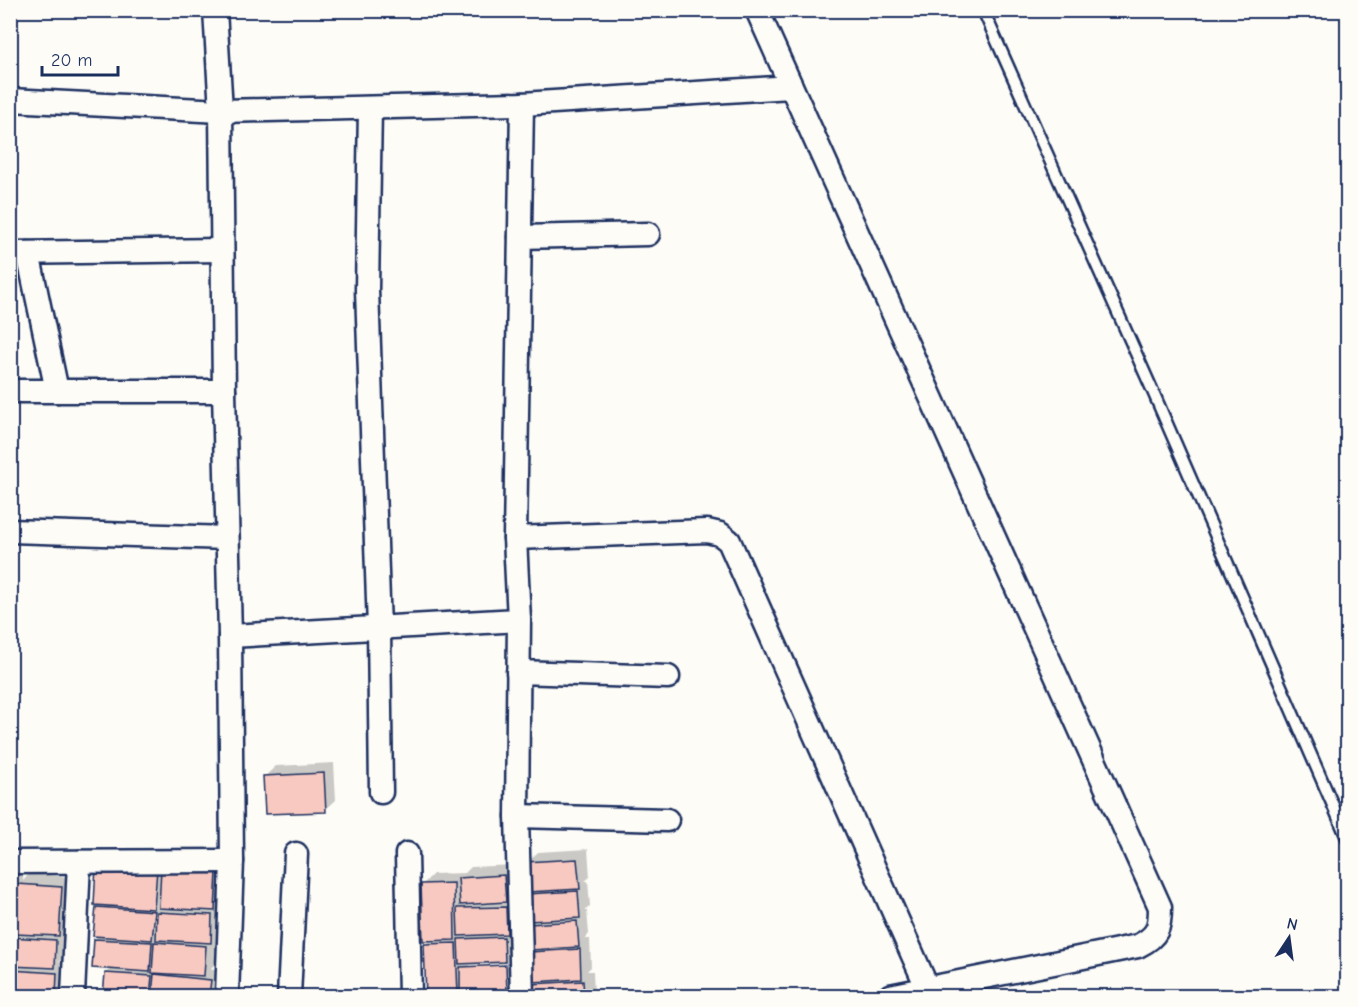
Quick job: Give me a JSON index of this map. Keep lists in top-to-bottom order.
{
  "scale_bar": "20 m",
  "north": "top"
}
